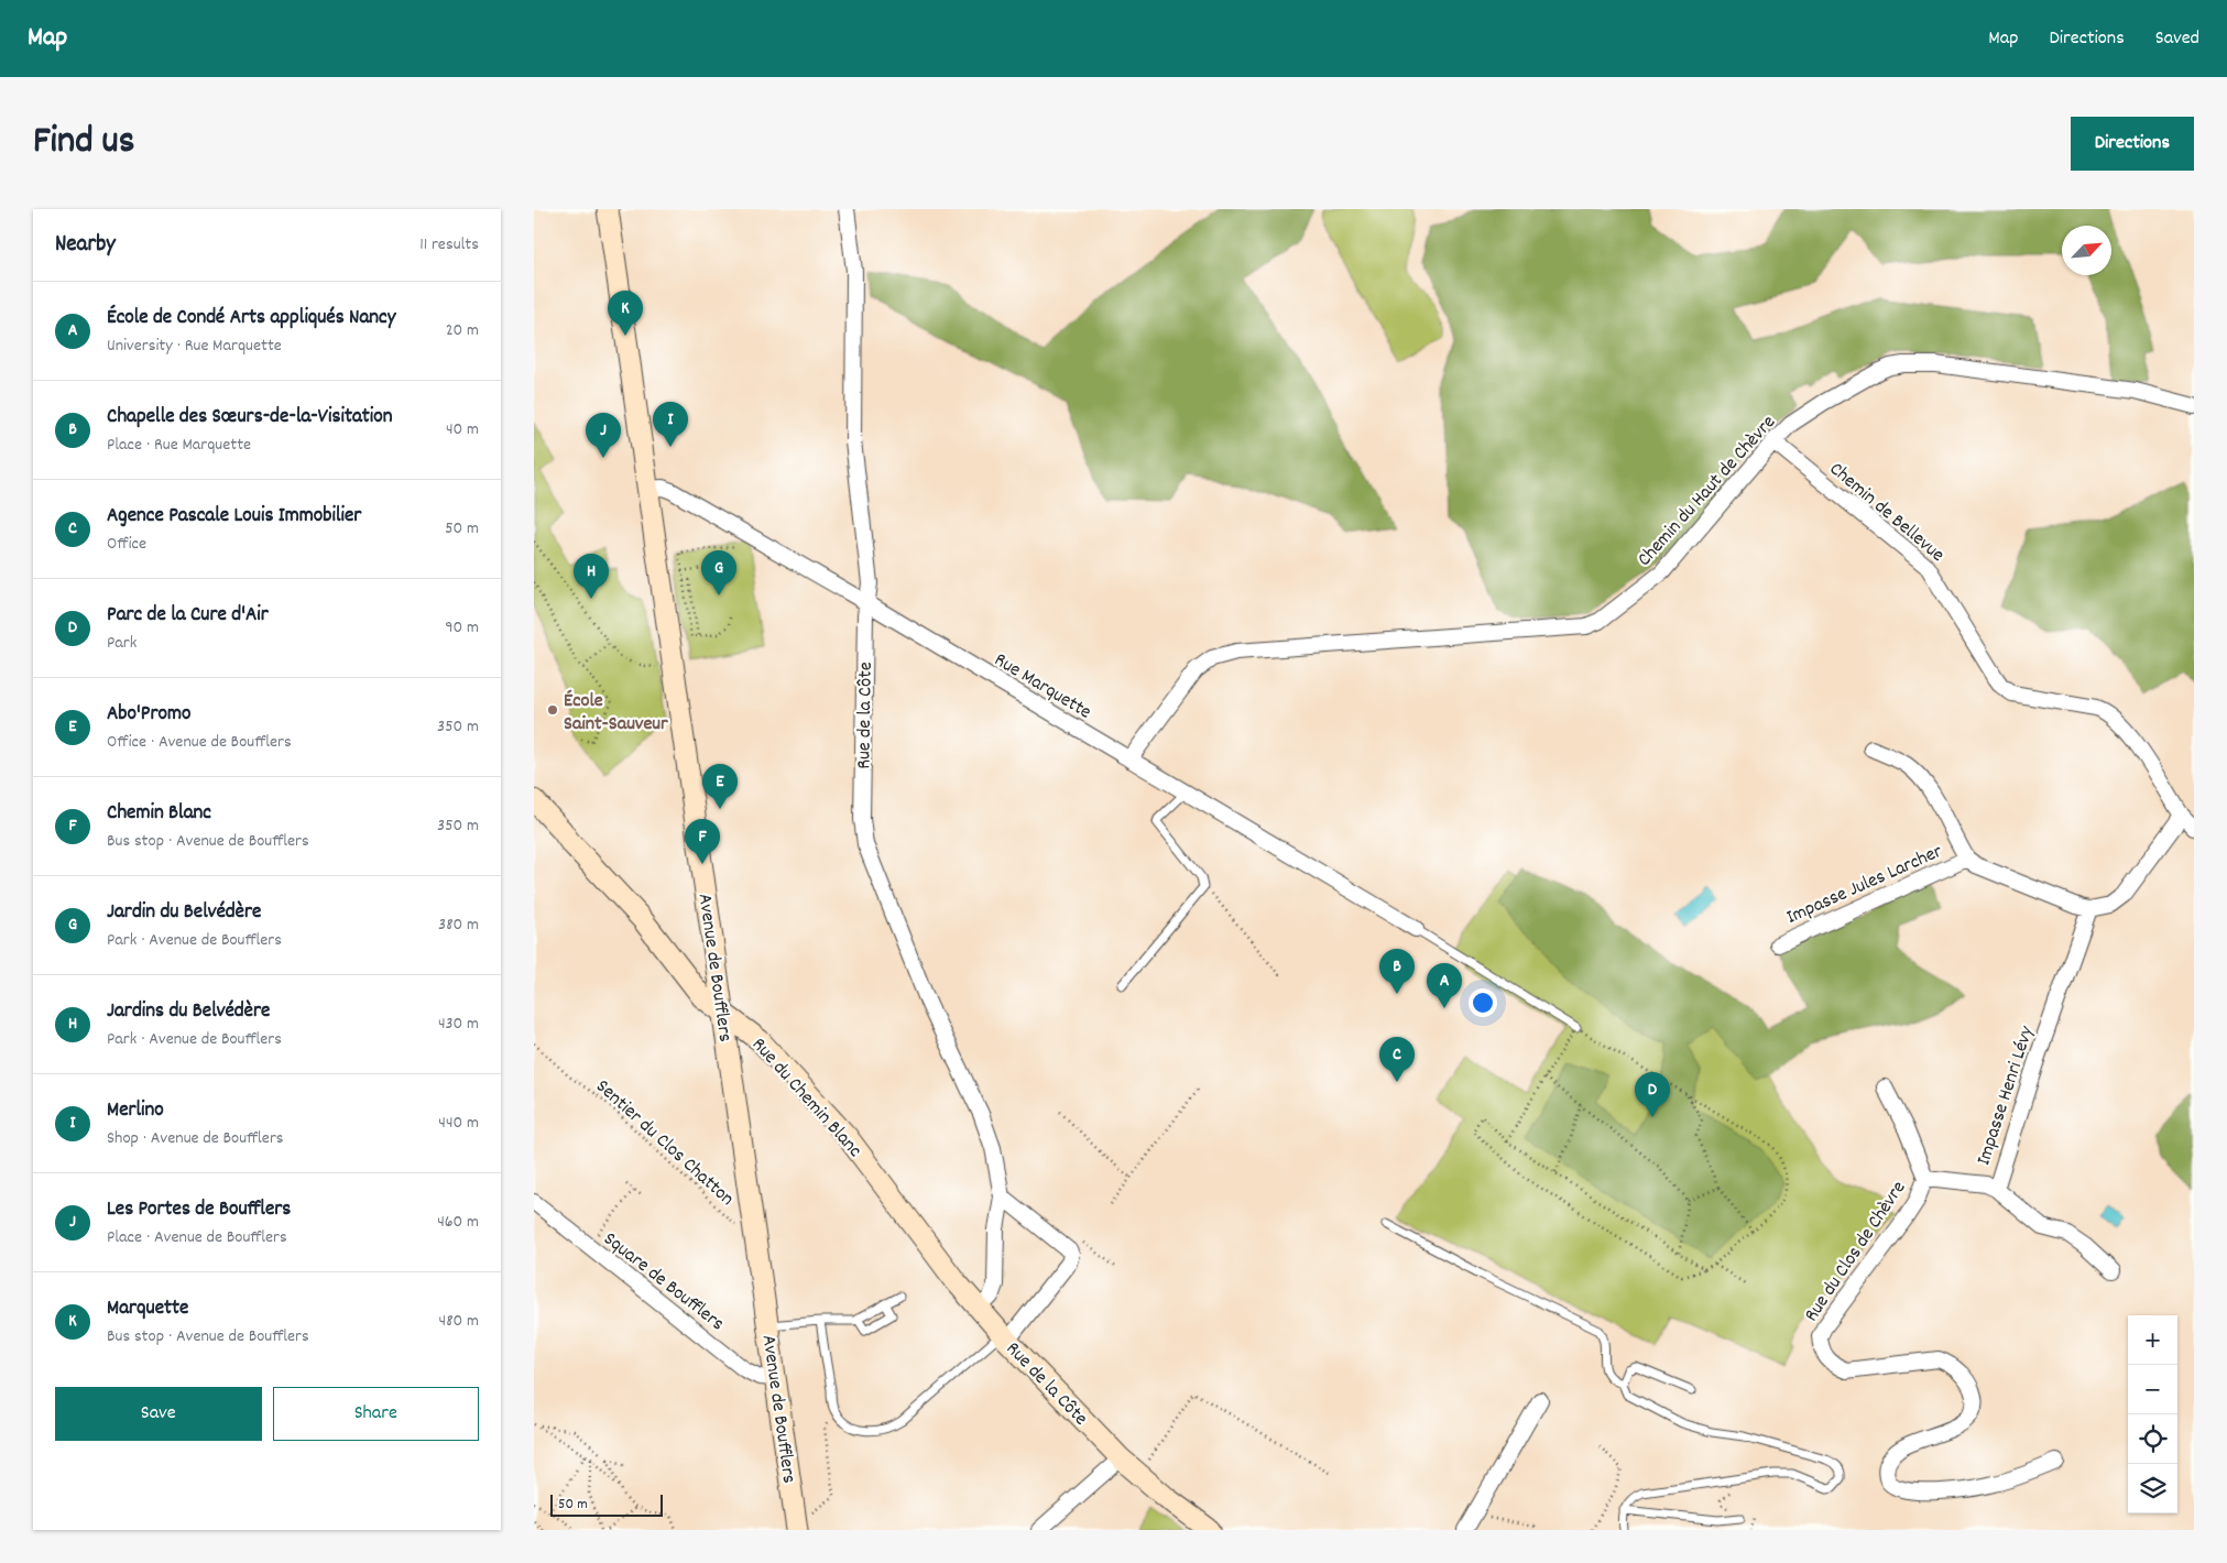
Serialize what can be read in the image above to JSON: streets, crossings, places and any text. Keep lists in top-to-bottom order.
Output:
{
  "streets": {
    "street": [
      "Chemin du Haut de Chèvre",
      "Chemin de Bellevue",
      "Rue Marquette",
      "Rue de la Côte",
      "Impasse Jules Larcher",
      "Avenue de Boufflers",
      "Impasse Henri Lévy",
      "Rue du Chemin Blanc",
      "Rue du Clos de Chèvre",
      "Square de Boufflers"
    ],
    "path": ["Sentier du Clos Chatton"]
  },
  "crossings": [
    ["Chemin du Haut de Chèvre", "Chemin de Bellevue"],
    ["Chemin du Haut de Chèvre", "Rue Marquette"],
    ["Rue Marquette", "Rue de la Côte"],
    ["Rue Marquette", "Avenue de Boufflers"],
    ["Rue de la Côte", "Rue du Chemin Blanc"],
    ["Avenue de Boufflers", "Rue du Chemin Blanc"],
    ["Avenue de Boufflers", "Square de Boufflers"],
    ["Impasse Henri Lévy", "Rue du Clos de Chèvre"]
  ],
  "places": ["École Saint-Sauveur"],
  "scale_bar": "50 m",
  "north": "top right",
  "page": {
    "header": "Map",
    "nav": ["Map", "Directions", "Saved"],
    "title": "Find us",
    "buttons": [
      "Directions",
      ["Save", "Share"]
    ],
    "heading": ["Nearby", "11 results"],
    "list": [
      {
        "mark": "A",
        "name": "École de Condé Arts appliqués Nancy",
        "note": "University · Rue Marquette",
        "value": "20 m"
      },
      {
        "mark": "B",
        "name": "Chapelle des Sœurs-de-la-Visitation",
        "note": "Place · Rue Marquette",
        "value": "40 m"
      },
      {
        "mark": "C",
        "name": "Agence Pascale Louis Immobilier",
        "note": "Office",
        "value": "50 m"
      },
      {
        "mark": "D",
        "name": "Parc de la Cure d'Air",
        "note": "Park",
        "value": "90 m"
      },
      {
        "mark": "E",
        "name": "Abo'Promo",
        "note": "Office · Avenue de Boufflers",
        "value": "350 m"
      },
      {
        "mark": "F",
        "name": "Chemin Blanc",
        "note": "Bus stop · Avenue de Boufflers",
        "value": "350 m"
      },
      {
        "mark": "G",
        "name": "Jardin du Belvédère",
        "note": "Park · Avenue de Boufflers",
        "value": "380 m"
      },
      {
        "mark": "H",
        "name": "Jardins du Belvédère",
        "note": "Park · Avenue de Boufflers",
        "value": "430 m"
      },
      {
        "mark": "I",
        "name": "Merlino",
        "note": "Shop · Avenue de Boufflers",
        "value": "440 m"
      },
      {
        "mark": "J",
        "name": "Les Portes de Boufflers",
        "note": "Place · Avenue de Boufflers",
        "value": "460 m"
      },
      {
        "mark": "K",
        "name": "Marquette",
        "note": "Bus stop · Avenue de Boufflers",
        "value": "480 m"
      }
    ],
    "pins": [
      "K",
      "I",
      "J",
      "G",
      "H",
      "E",
      "F",
      "B",
      "A",
      "C",
      "D"
    ],
    "map_buttons": ["+", "−"],
    "scale": "50 m"
  }
}
